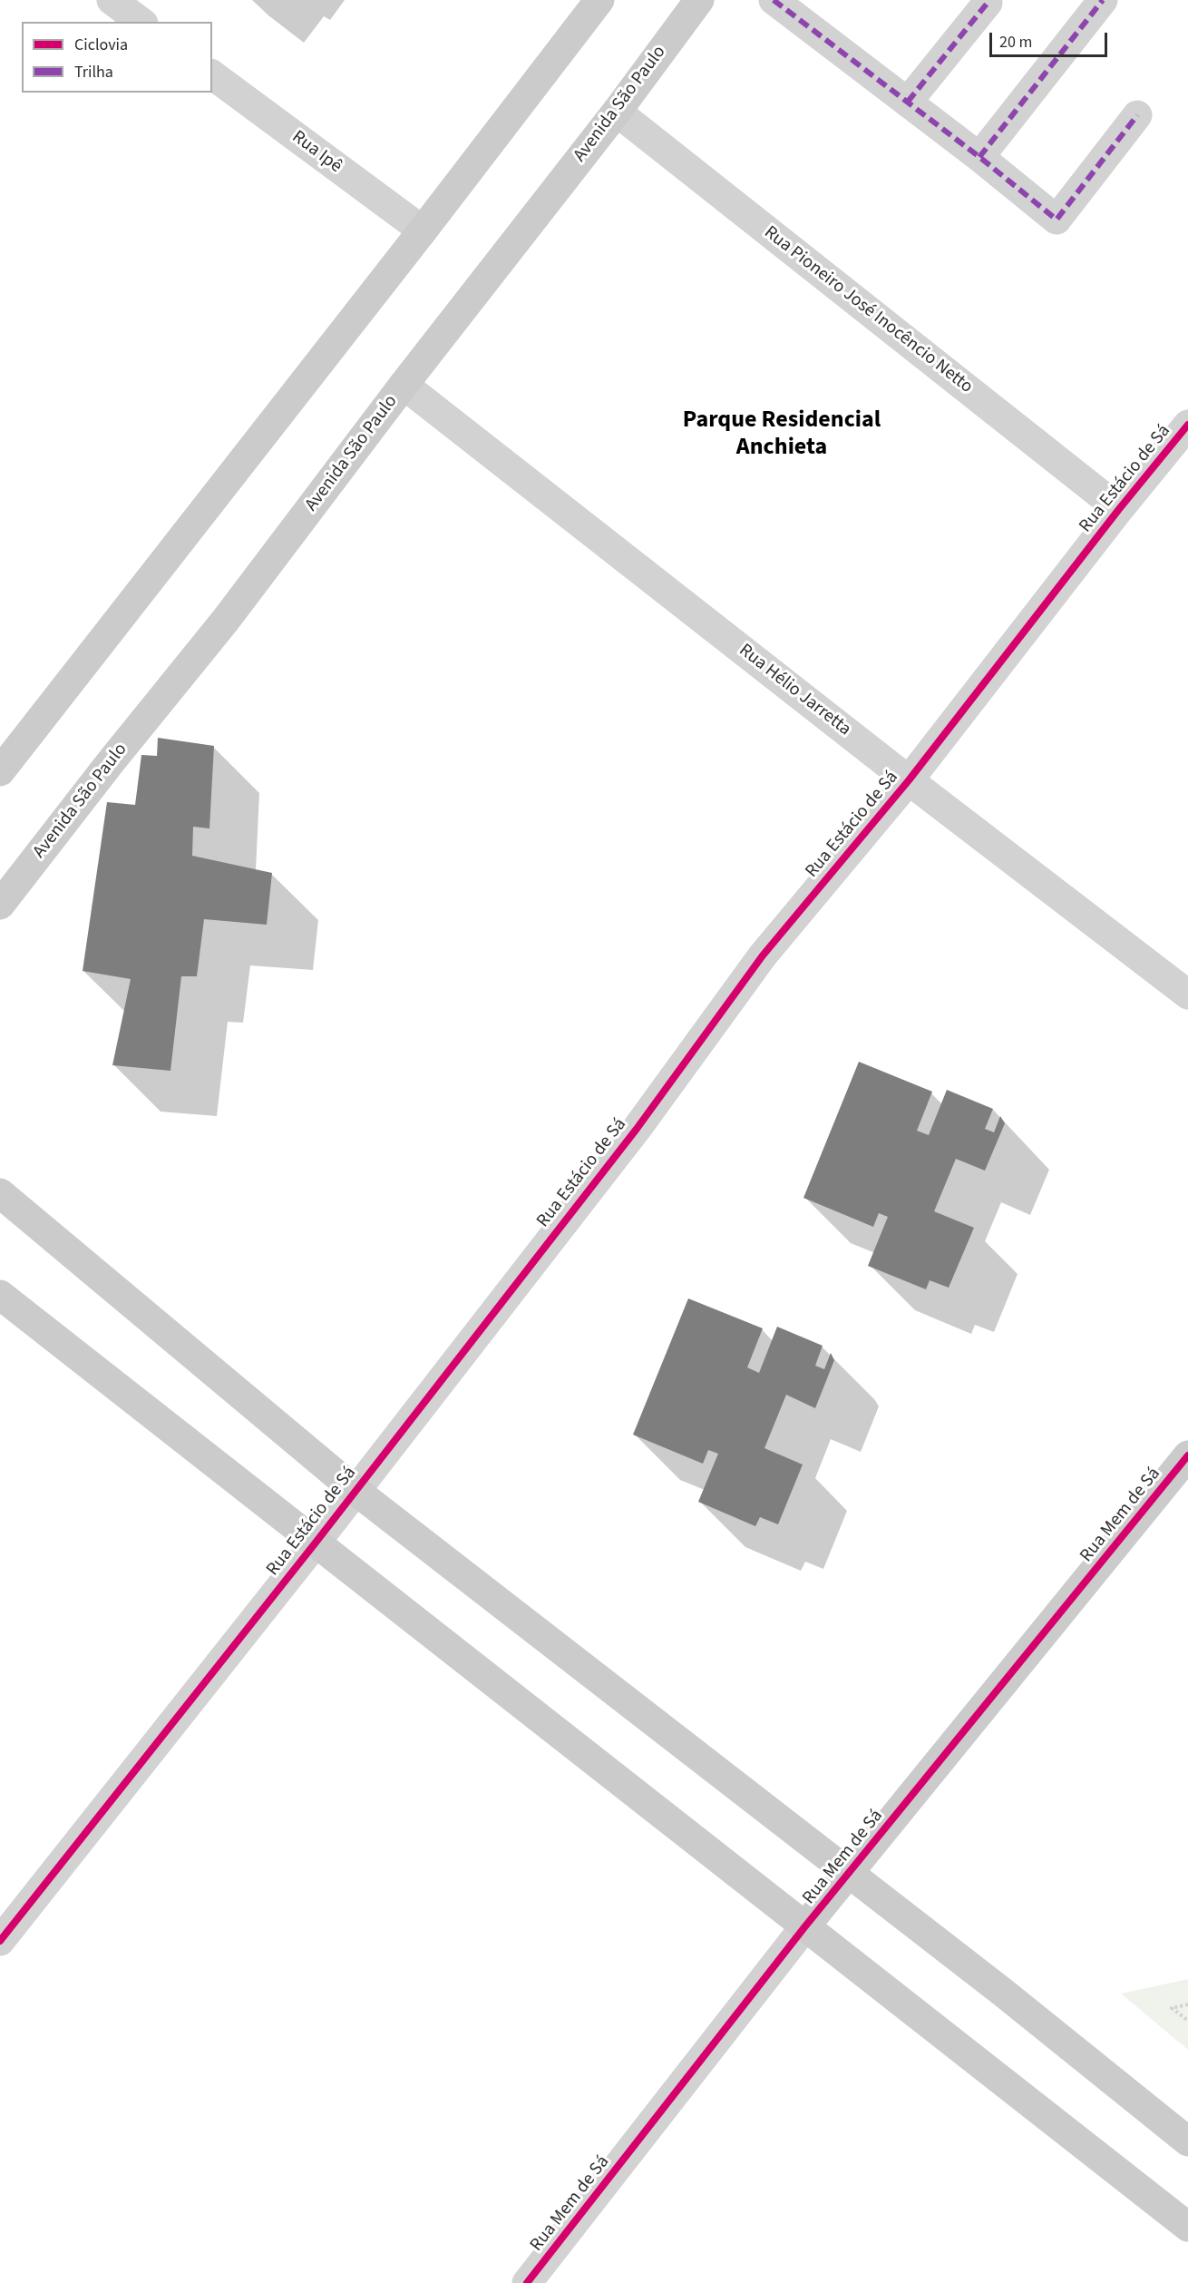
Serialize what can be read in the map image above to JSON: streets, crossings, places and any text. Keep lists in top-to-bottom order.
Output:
{
  "streets": {
    "main road": ["Avenida São Paulo", "Rua Mem de Sá"],
    "street": [
      "Rua Ipê",
      "Rua Pioneiro José Inocêncio Netto",
      "Rua Estácio de Sá",
      "Rua Hélio Jarretta"
    ]
  },
  "crossings": [
    ["Avenida São Paulo", "Rua Pioneiro José Inocêncio Netto"],
    ["Avenida São Paulo", "Rua Hélio Jarretta"],
    ["Rua Pioneiro José Inocêncio Netto", "Rua Estácio de Sá"],
    ["Rua Estácio de Sá", "Rua Hélio Jarretta"]
  ],
  "districts": ["Parque Residencial Anchieta"],
  "legend": ["Ciclovia", "Trilha"],
  "scale_bar": "20 m"
}
